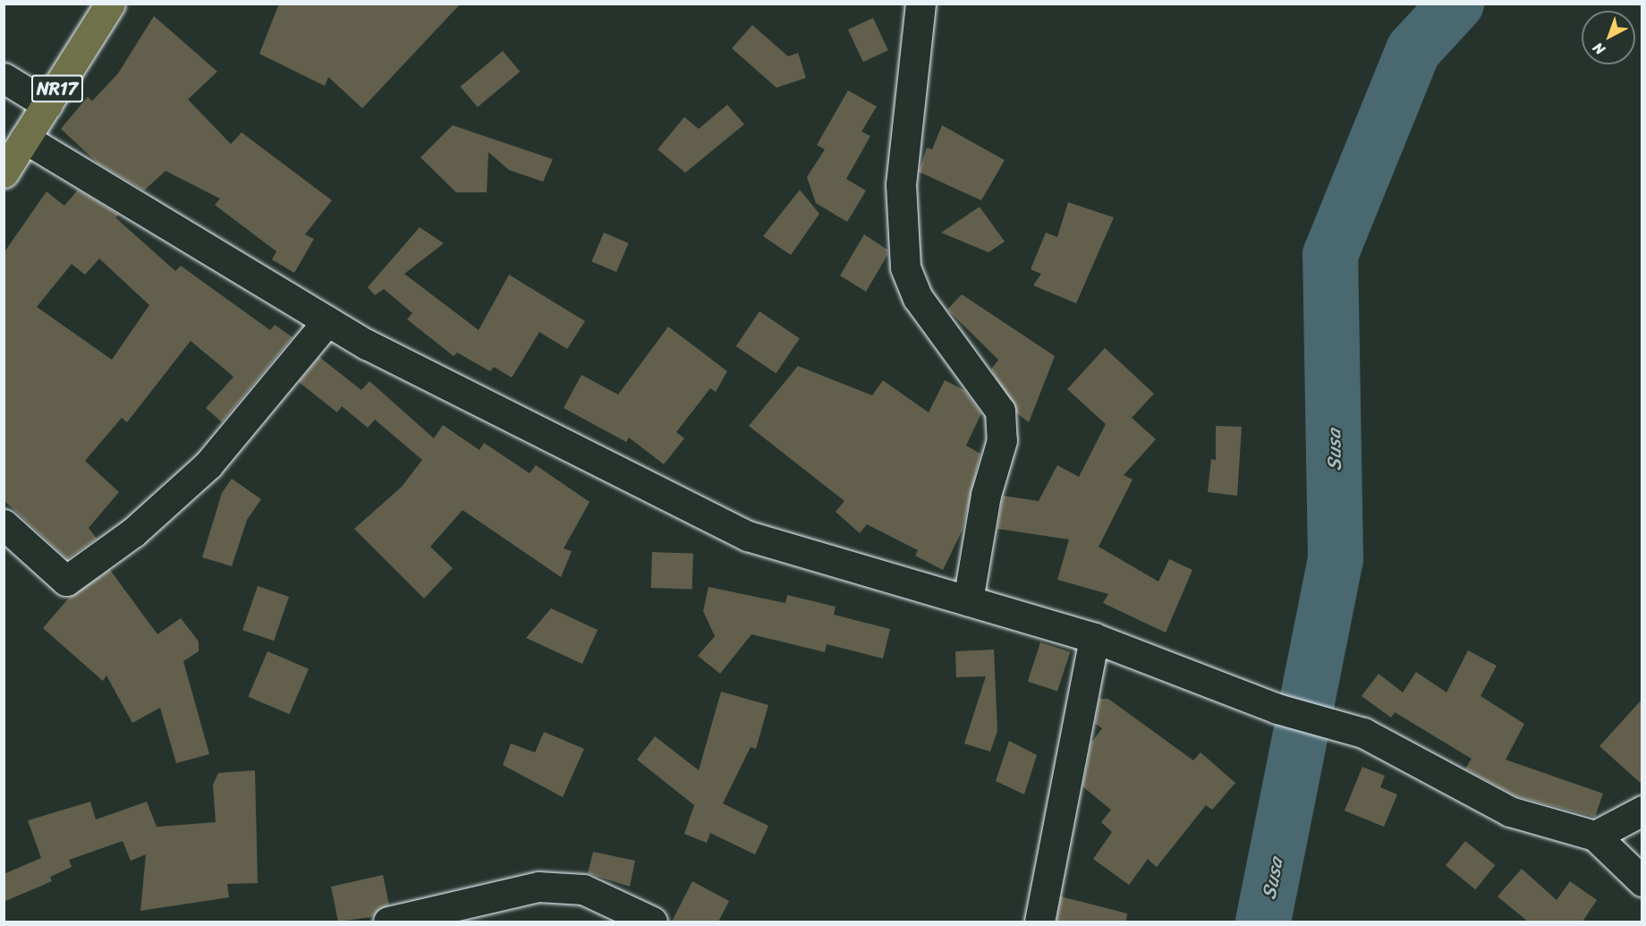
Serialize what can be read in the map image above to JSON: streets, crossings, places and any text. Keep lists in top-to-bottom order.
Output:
{
  "streets": {
    "main road": ["NR17"]
  },
  "water": ["Susa"],
  "north": "bottom left"
}
